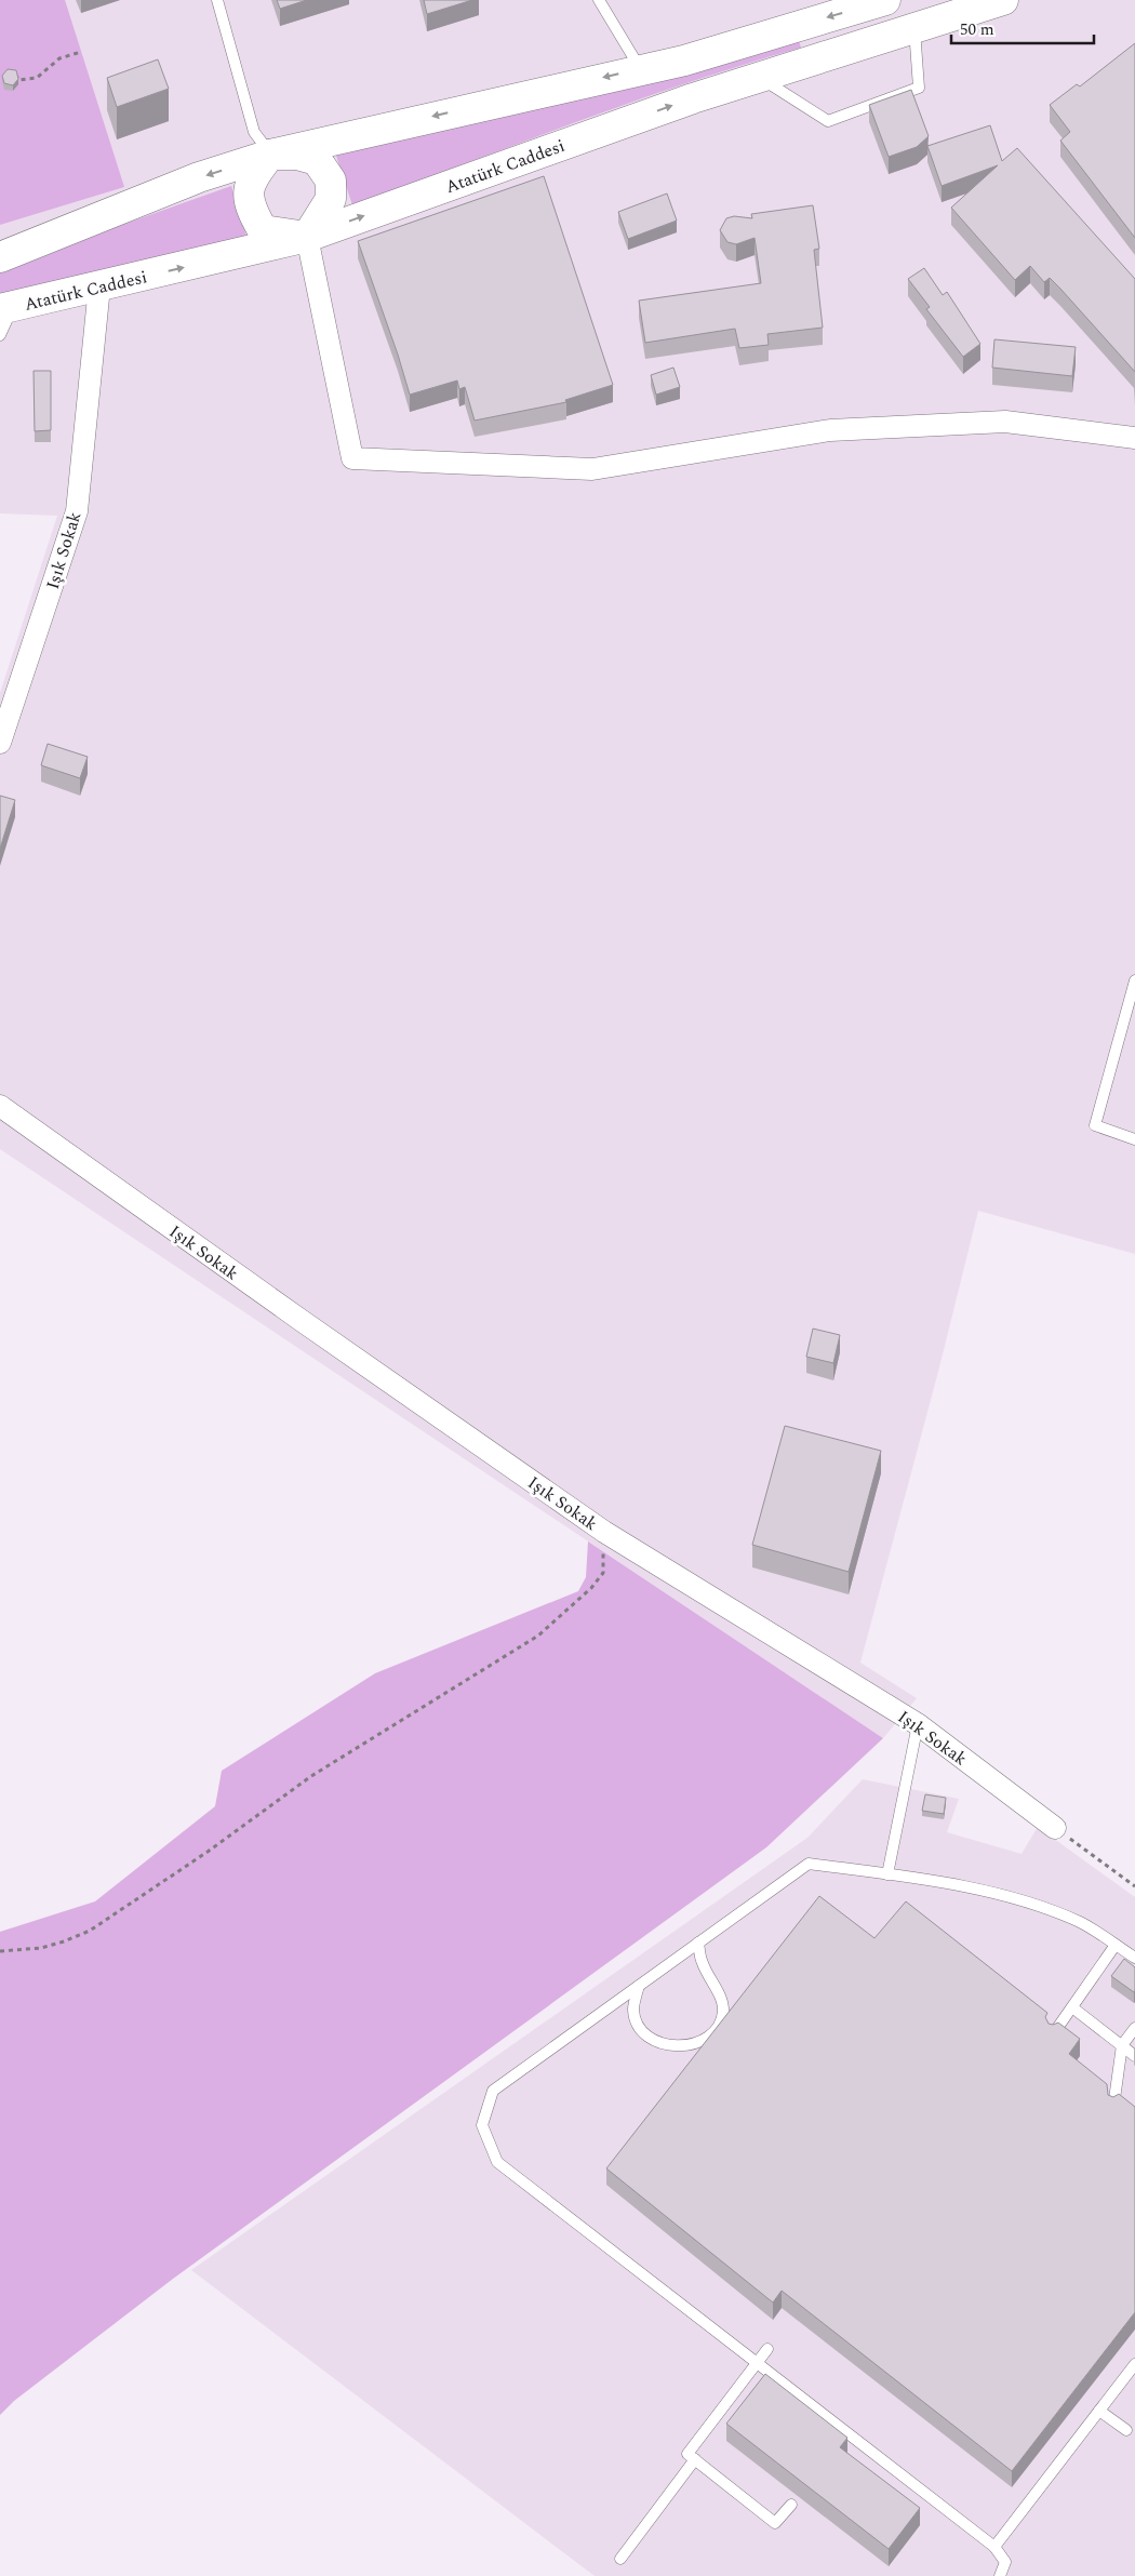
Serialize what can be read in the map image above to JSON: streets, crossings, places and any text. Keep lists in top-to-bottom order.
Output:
{
  "streets": {
    "main road": ["Atatürk Caddesi"],
    "street": ["Işık Sokak"]
  },
  "crossings": [
    ["Atatürk Caddesi", "Işık Sokak"]
  ],
  "scale_bar": "50 m"
}
